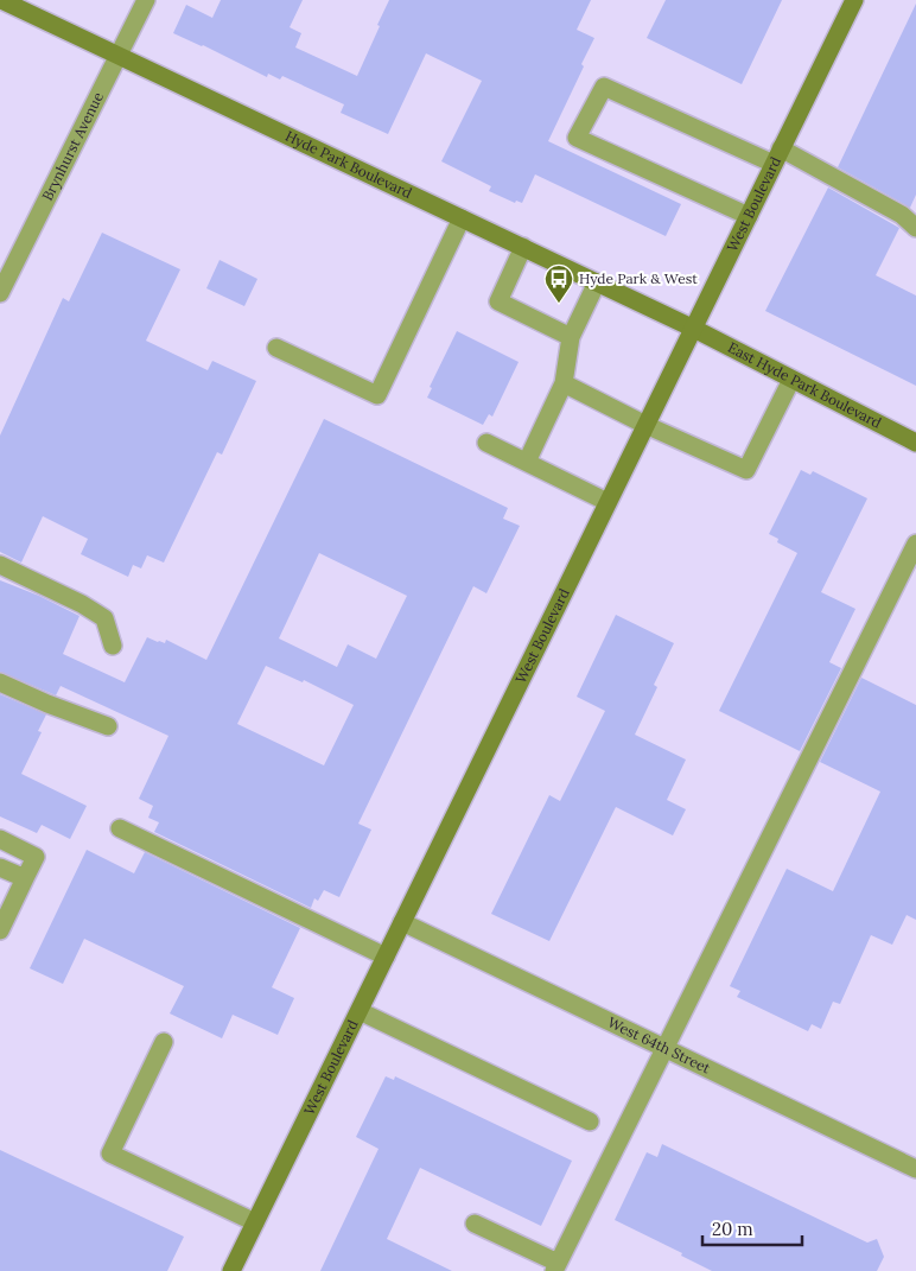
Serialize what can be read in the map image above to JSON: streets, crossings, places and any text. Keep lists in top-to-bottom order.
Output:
{
  "streets": {
    "main road": ["Hyde Park Boulevard", "West Boulevard", "East Hyde Park Boulevard"],
    "street": ["Brynhurst Avenue", "West 64th Street"]
  },
  "crossings": [
    ["Brynhurst Avenue", "Hyde Park Boulevard"],
    ["Hyde Park Boulevard", "West Boulevard"],
    ["Hyde Park Boulevard", "East Hyde Park Boulevard"],
    ["West Boulevard", "East Hyde Park Boulevard"],
    ["West Boulevard", "West 64th Street"]
  ],
  "places": {
    "bus stop": ["Hyde Park & West"]
  },
  "scale_bar": "20 m"
}
